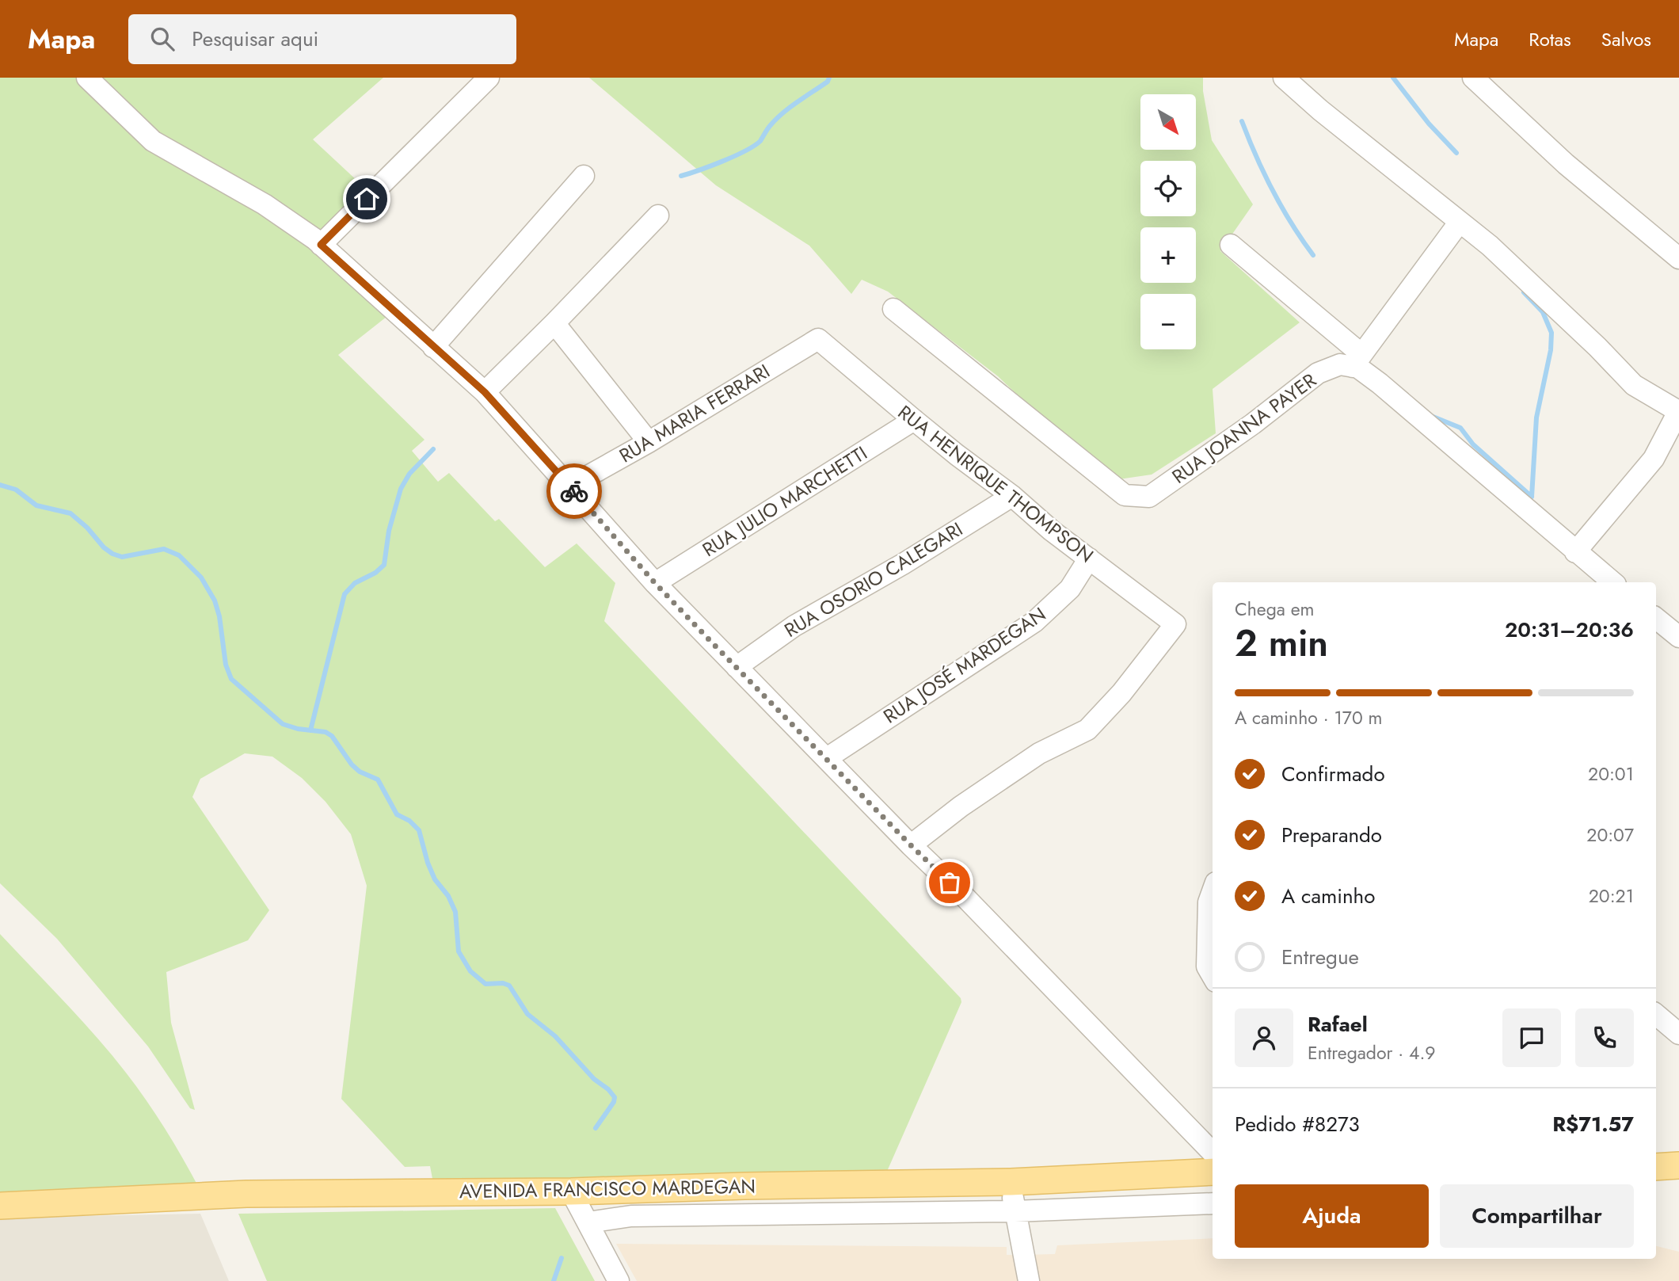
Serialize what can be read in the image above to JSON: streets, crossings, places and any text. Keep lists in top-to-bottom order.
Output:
{
  "streets": {
    "main road": ["AVENIDA FRANCISCO MARDEGAN"],
    "street": [
      "RUA MARIA FERRARI",
      "RUA JOANNA PAYER",
      "RUA HENRIQUE THOMPSON",
      "RUA JULIO MARCHETTI",
      "RUA OSORIO CALEGARI",
      "RUA JOSÉ MARDEGAN"
    ]
  },
  "crossings": [
    ["RUA MARIA FERRARI", "RUA HENRIQUE THOMPSON"],
    ["RUA HENRIQUE THOMPSON", "RUA JULIO MARCHETTI"],
    ["RUA HENRIQUE THOMPSON", "RUA OSORIO CALEGARI"],
    ["RUA HENRIQUE THOMPSON", "RUA JOSÉ MARDEGAN"]
  ],
  "north": "bottom right",
  "page": {
    "header": "Mapa",
    "search": "Pesquisar aqui",
    "nav": ["Mapa", "Rotas", "Salvos"],
    "map_buttons": ["+", "−"],
    "heading": ["2 min", "Chega em", "20:31–20:36"],
    "panel": [
      "Rafael",
      "Entregador · 4.9",
      "Pedido #8273",
      "R$71.57"
    ],
    "bar": "A caminho · 170 m",
    "list": [
      ["Confirmado", "20:01"],
      ["Preparando", "20:07"],
      ["A caminho", "20:21"],
      "Entregue"
    ],
    "buttons": ["Ajuda", "Compartilhar"]
  }
}
